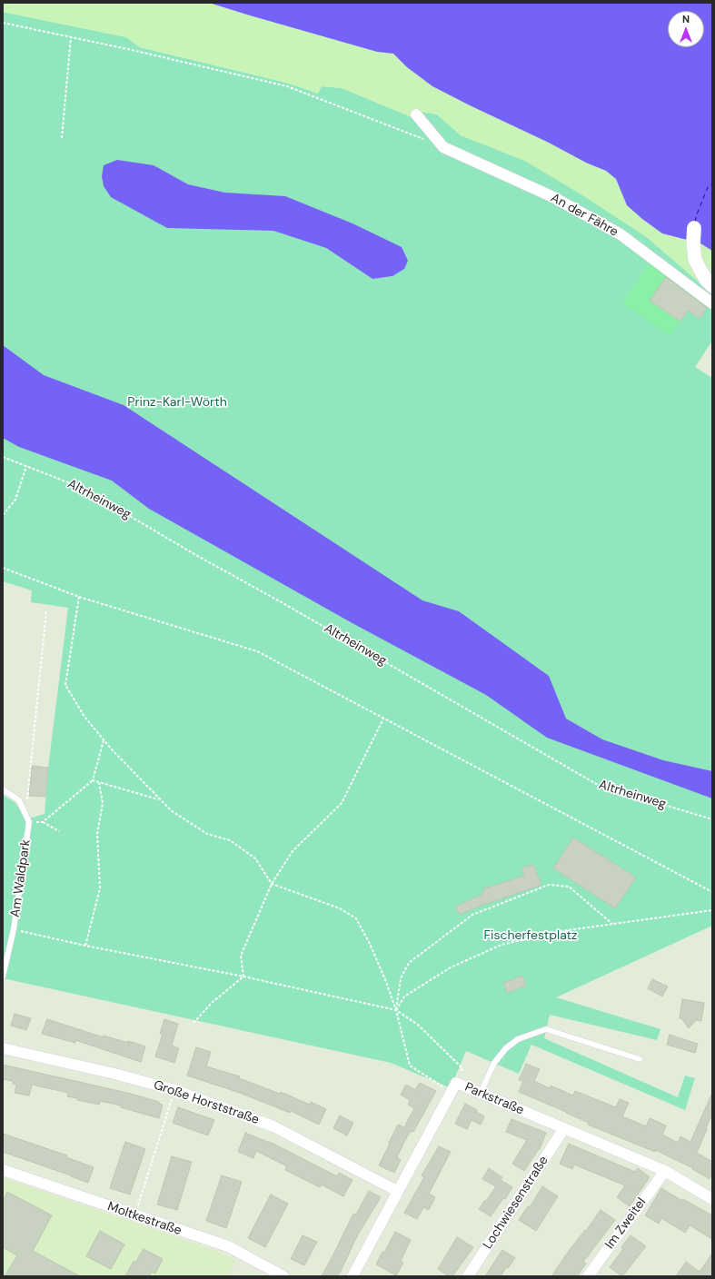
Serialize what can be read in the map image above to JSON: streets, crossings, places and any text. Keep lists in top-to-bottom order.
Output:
{
  "streets": {
    "street": [
      "An der Fähre",
      "Parkstraße",
      "Große Horststraße",
      "Lochwiesenstraße",
      "Moltkestraße",
      "Im Zweitel"
    ],
    "lane": ["Am Waldpark"],
    "path": ["Altrheinweg"]
  },
  "crossings": [
    ["Parkstraße", "Große Horststraße"],
    ["Parkstraße", "Lochwiesenstraße"],
    ["Parkstraße", "Im Zweitel"]
  ],
  "parks": ["Prinz-Karl-Wörth", "Fischerfestplatz"],
  "north": "top"
}
